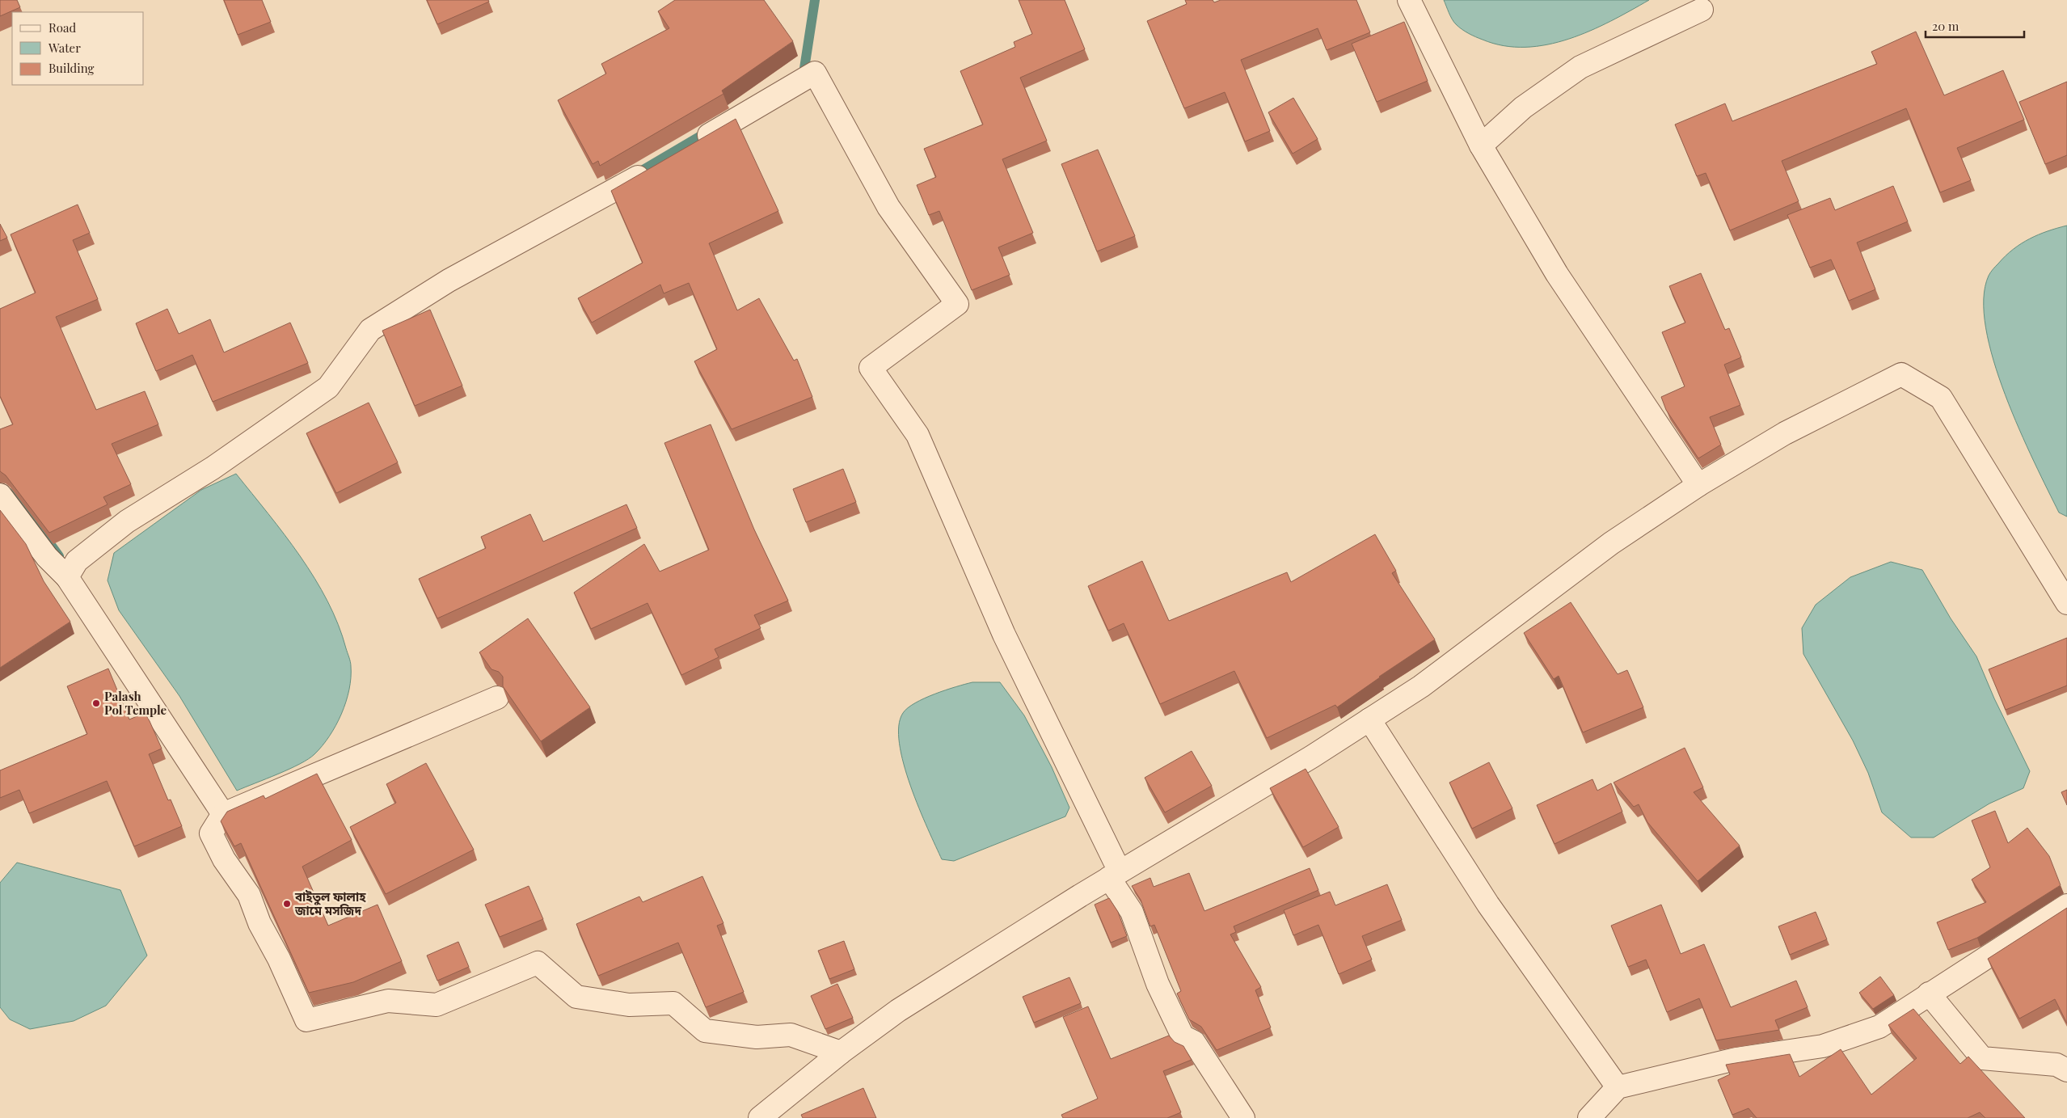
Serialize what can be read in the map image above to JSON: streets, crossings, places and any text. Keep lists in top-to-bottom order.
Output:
{
  "places": ["Palash Pol Temple", "বাইতুল ফালাহ জামে মসজিদ"],
  "legend": ["Road", "Water", "Building"],
  "scale_bar": "20 m"
}
